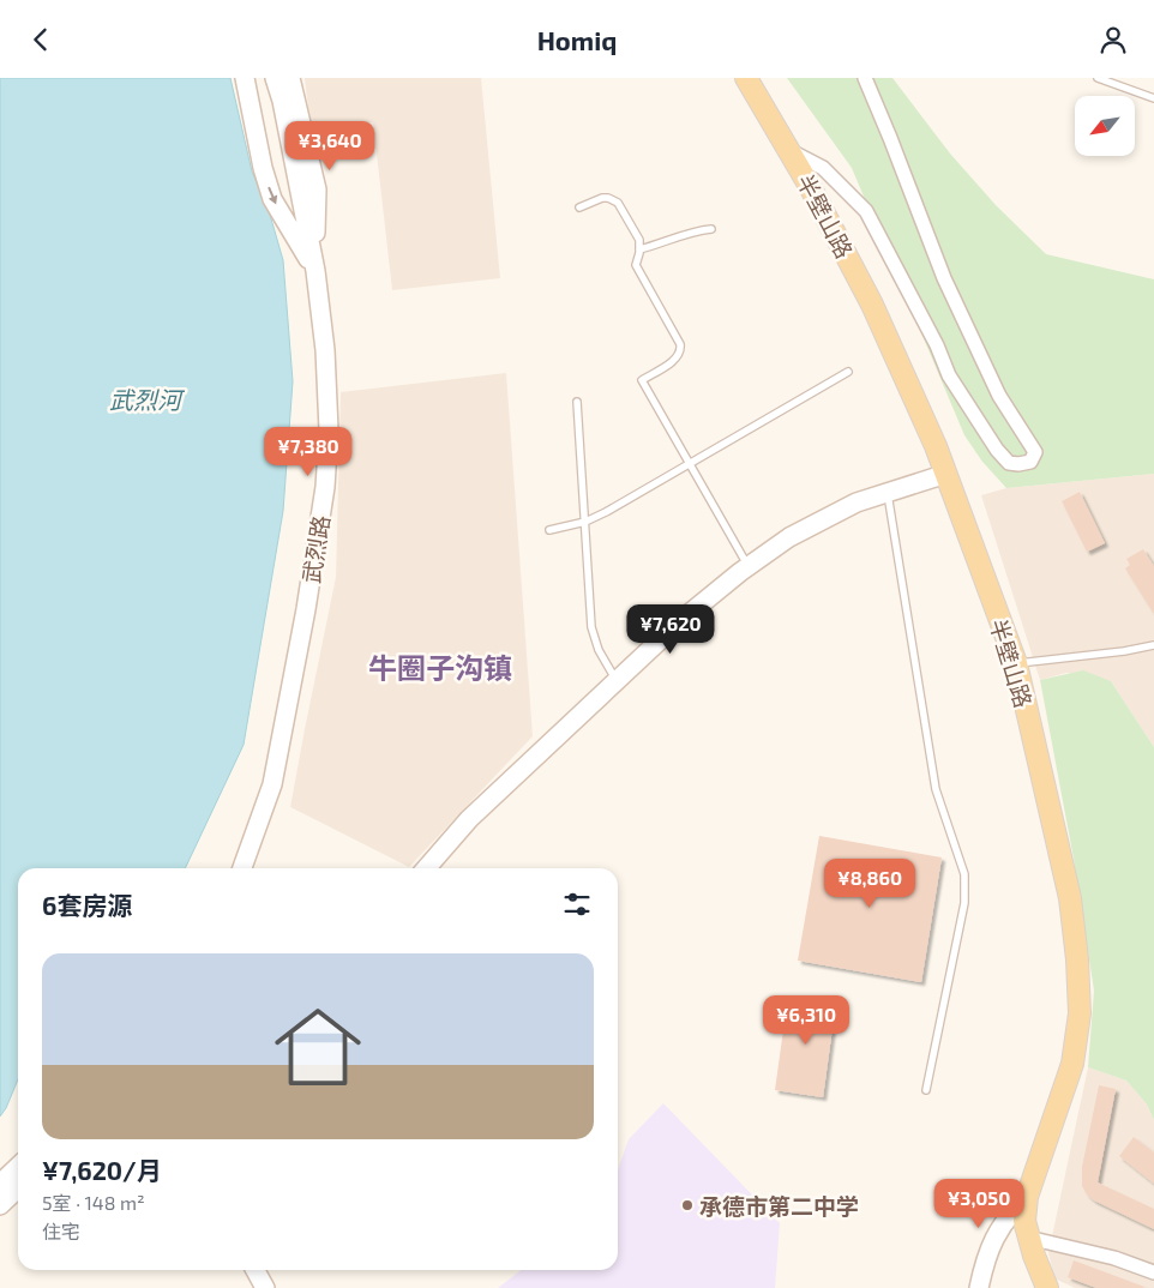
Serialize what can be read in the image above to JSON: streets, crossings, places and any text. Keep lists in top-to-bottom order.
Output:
{
  "streets": {
    "main road": ["半壁山路", "武烈路"]
  },
  "districts": ["牛圈子沟镇"],
  "water": ["武烈河"],
  "places": ["承德市第二中学"],
  "north": "bottom left",
  "page": {
    "header": "Homiq",
    "price": [
      "¥3,640",
      "¥7,380",
      "¥7,620",
      "¥8,860",
      "¥6,310",
      "¥3,050"
    ],
    "heading": "6套房源",
    "list": [
      {
        "name": "¥7,620/月",
        "note": "5室 · 148 m² · 住宅"
      }
    ]
  }
}
